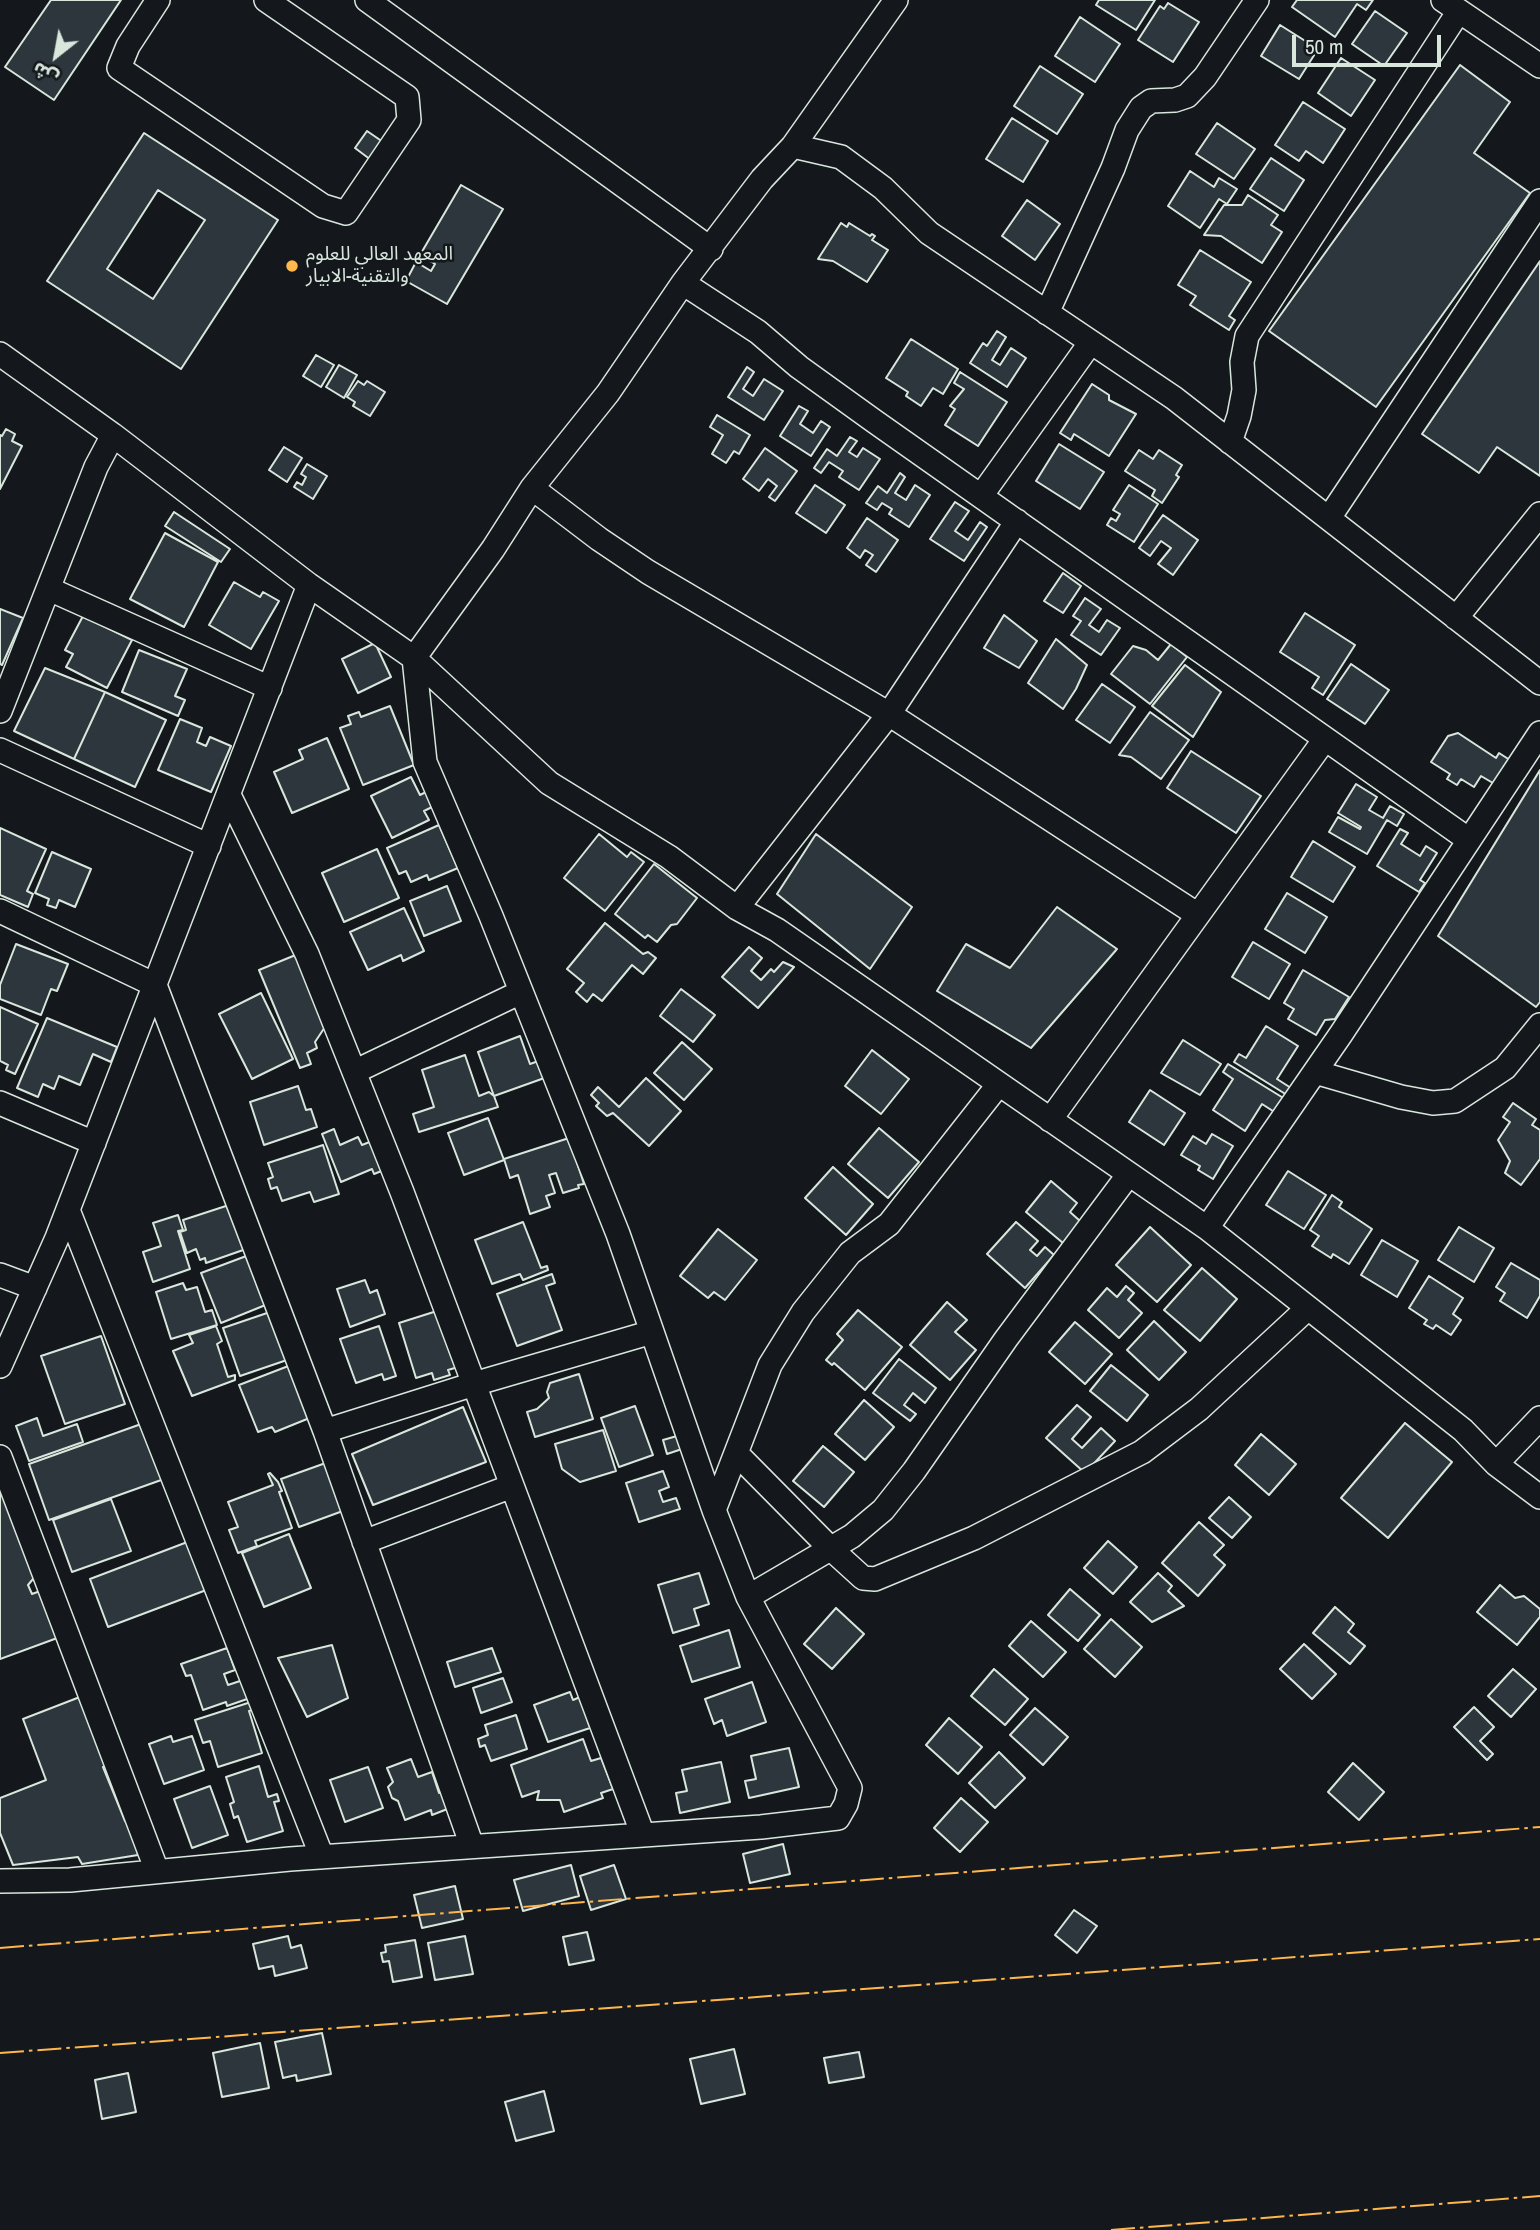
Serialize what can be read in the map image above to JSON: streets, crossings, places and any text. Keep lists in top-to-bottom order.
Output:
{
  "places": ["المعهد العالي للعلوم والتقنية-الابيار"],
  "scale_bar": "50 m",
  "north": "bottom left"
}
